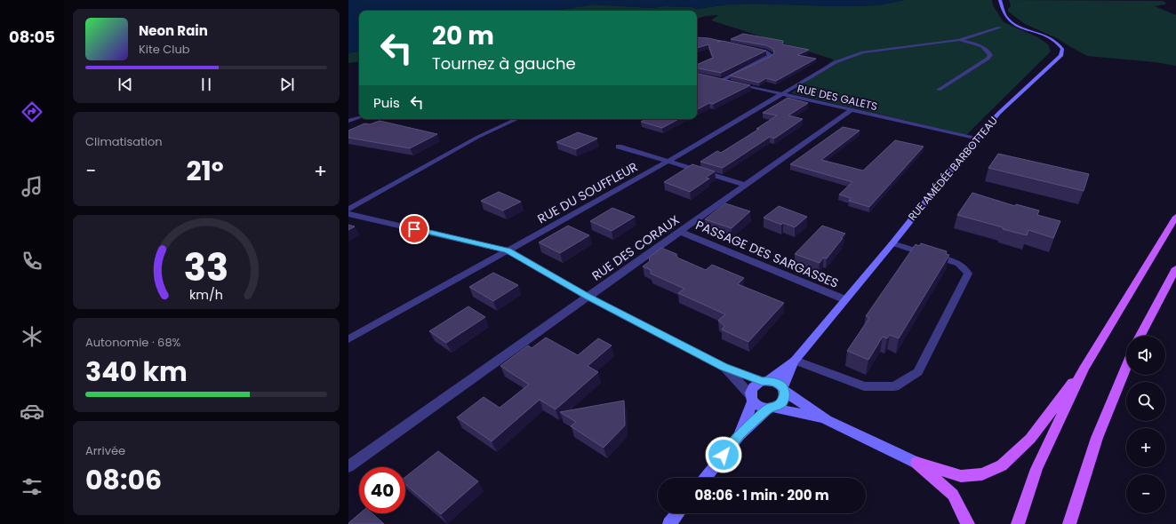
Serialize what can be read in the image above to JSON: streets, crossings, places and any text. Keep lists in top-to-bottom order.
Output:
{
  "streets": {
    "street": [
      "RUE DES GALETS",
      "RUE AMÉDÉE BARBOTTEAU",
      "RUE DU SOUFFLEUR",
      "RUE DES CORAUX",
      "PASSAGE DES SARGASSES"
    ]
  },
  "crossings": [
    ["RUE DES GALETS", "RUE AMÉDÉE BARBOTTEAU"],
    ["RUE DES GALETS", "RUE DU SOUFFLEUR"],
    ["RUE DES GALETS", "RUE DES CORAUX"],
    ["RUE AMÉDÉE BARBOTTEAU", "PASSAGE DES SARGASSES"],
    ["RUE DES CORAUX", "PASSAGE DES SARGASSES"]
  ],
  "page": {
    "tabs": "08:05",
    "turn": ["20 m", "Tournez à gauche"],
    "song": ["Neon Rain", "Kite Club"],
    "then": "Puis",
    "tile": [
      "Climatisation",
      ["Autonomie · 68%", "340 km"],
      ["Arrivée", "08:06"]
    ],
    "heat": ["−", "21°", "+"],
    "map_buttons": ["+", "−"],
    "limit": "40",
    "trip": "08:06 · 1 min · 200 m",
    "gauge": ["33", "km/h"]
  }
}
